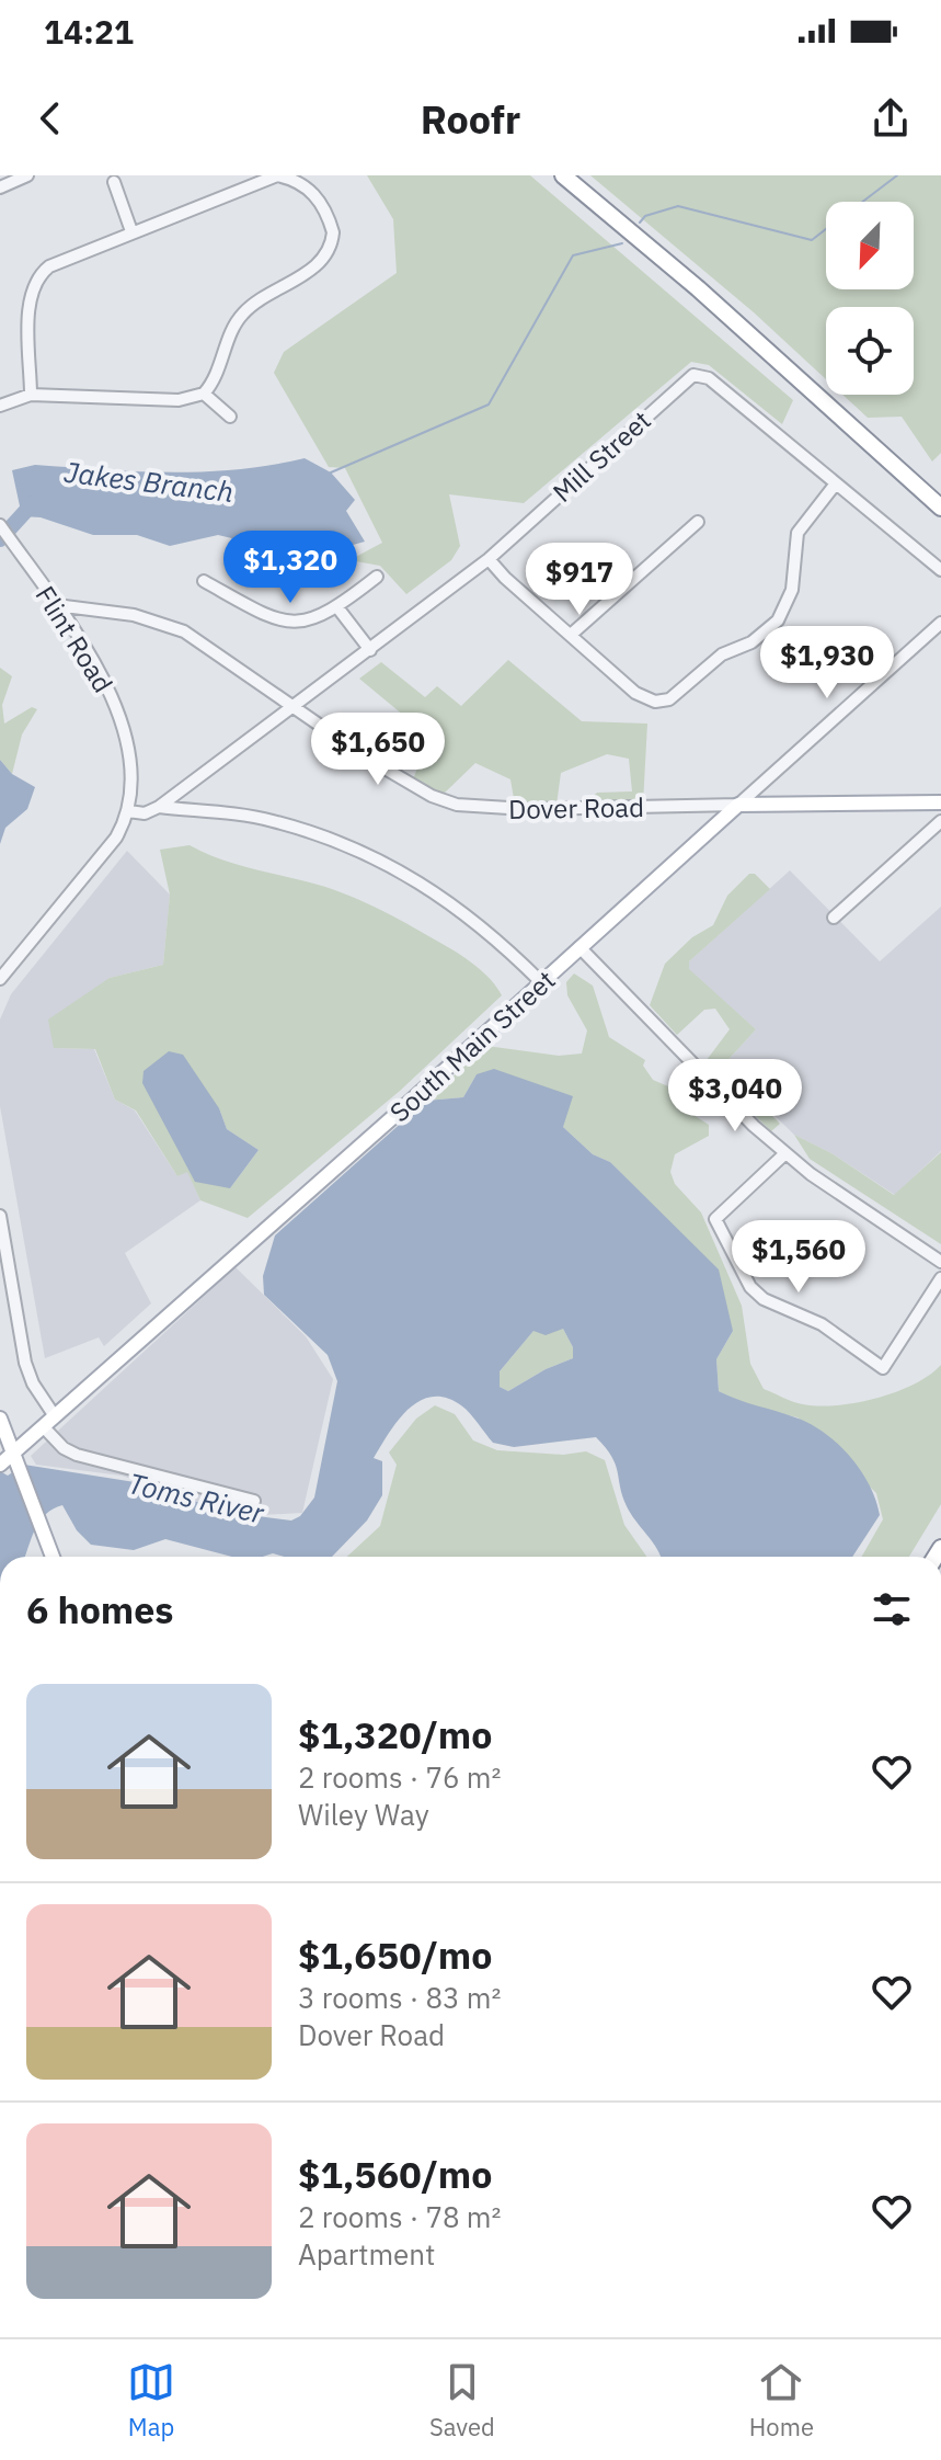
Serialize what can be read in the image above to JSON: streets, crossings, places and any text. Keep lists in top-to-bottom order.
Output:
{
  "streets": {
    "main road": ["Dover Road", "South Main Street"],
    "street": ["Mill Street", "Flint Road"]
  },
  "crossings": [
    ["Mill Street", "Flint Road"],
    ["Mill Street", "Dover Road"],
    ["Flint Road", "Dover Road"],
    ["Dover Road", "South Main Street"]
  ],
  "water": ["Jakes Branch", "Toms River"],
  "north": "bottom left",
  "page": {
    "status": "14:21",
    "header": "Roofr",
    "price": [
      "$1,320",
      "$917",
      "$1,930",
      "$1,650",
      "$3,040",
      "$1,560"
    ],
    "heading": "6 homes",
    "list": [
      {
        "name": "$1,320/mo",
        "note": "2 rooms · 76 m² · Wiley Way"
      },
      {
        "name": "$1,650/mo",
        "note": "3 rooms · 83 m² · Dover Road"
      },
      {
        "name": "$1,560/mo",
        "note": "2 rooms · 78 m² · Apartment"
      }
    ],
    "tabs": ["Map", "Saved", "Home"]
  }
}
